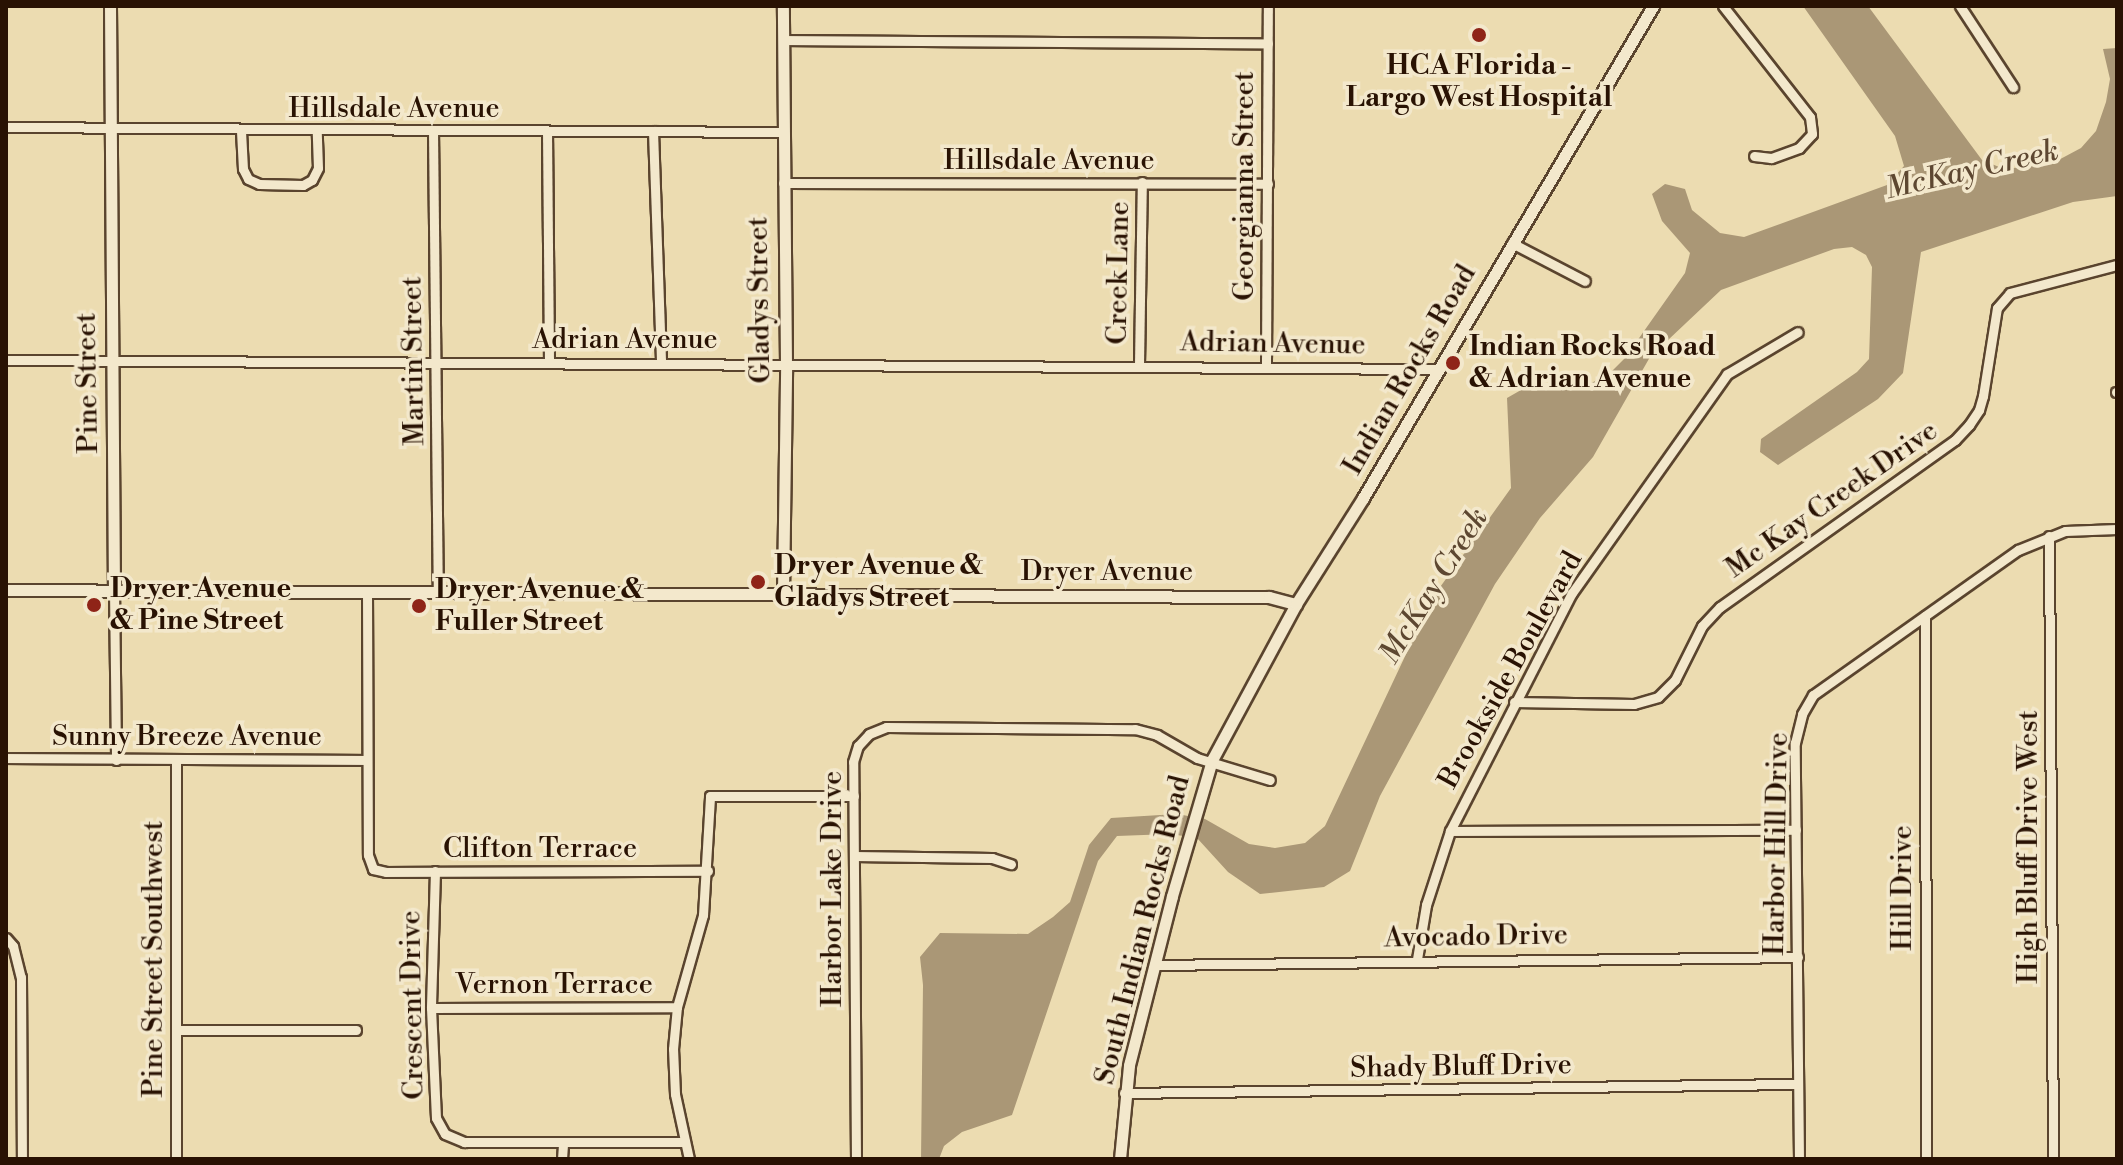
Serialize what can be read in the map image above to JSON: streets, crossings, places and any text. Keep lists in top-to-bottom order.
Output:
{
  "streets": {
    "street": [
      "Hillsdale Avenue",
      "Georgianna Street",
      "Creek Lane",
      "Gladys Street",
      "Adrian Avenue",
      "Martin Street",
      "Indian Rocks Road",
      "Pine Street",
      "Mc Kay Creek Drive",
      "Dryer Avenue",
      "Brookside Boulevard",
      "Sunny Breeze Avenue",
      "Harbor Hill Drive",
      "High Bluff Drive West",
      "Clifton Terrace",
      "Hill Drive",
      "Harbor Lake Drive",
      "South Indian Rocks Road",
      "Avocado Drive",
      "Pine Street Southwest",
      "Vernon Terrace",
      "Crescent Drive",
      "Shady Bluff Drive"
    ]
  },
  "crossings": [
    ["Hillsdale Avenue", "Georgianna Street"],
    ["Hillsdale Avenue", "Creek Lane"],
    ["Hillsdale Avenue", "Gladys Street"],
    ["Hillsdale Avenue", "Martin Street"],
    ["Hillsdale Avenue", "Pine Street"],
    ["Georgianna Street", "Adrian Avenue"],
    ["Creek Lane", "Adrian Avenue"],
    ["Gladys Street", "Adrian Avenue"],
    ["Gladys Street", "Dryer Avenue"],
    ["Adrian Avenue", "Martin Street"],
    ["Adrian Avenue", "Indian Rocks Road"],
    ["Adrian Avenue", "Pine Street"],
    ["Martin Street", "Dryer Avenue"],
    ["Indian Rocks Road", "Dryer Avenue"],
    ["Indian Rocks Road", "Harbor Lake Drive"],
    ["Indian Rocks Road", "South Indian Rocks Road"],
    ["Pine Street", "Dryer Avenue"],
    ["Pine Street", "Sunny Breeze Avenue"],
    ["Mc Kay Creek Drive", "Brookside Boulevard"],
    ["Brookside Boulevard", "Avocado Drive"],
    ["Sunny Breeze Avenue", "Clifton Terrace"],
    ["Sunny Breeze Avenue", "Pine Street Southwest"],
    ["Harbor Hill Drive", "High Bluff Drive West"],
    ["Harbor Hill Drive", "Hill Drive"],
    ["Harbor Hill Drive", "Avocado Drive"],
    ["Harbor Hill Drive", "Shady Bluff Drive"],
    ["Clifton Terrace", "Crescent Drive"],
    ["Harbor Lake Drive", "South Indian Rocks Road"],
    ["South Indian Rocks Road", "Avocado Drive"],
    ["South Indian Rocks Road", "Shady Bluff Drive"],
    ["Vernon Terrace", "Crescent Drive"]
  ],
  "water": ["McKay Creek"],
  "places": [
    "HCA Florida - Largo West Hospital",
    "Indian Rocks Road & Adrian Avenue",
    "Dryer Avenue & Gladys Street",
    "Dryer Avenue & Pine Street",
    "Dryer Avenue & Fuller Street"
  ]
}
